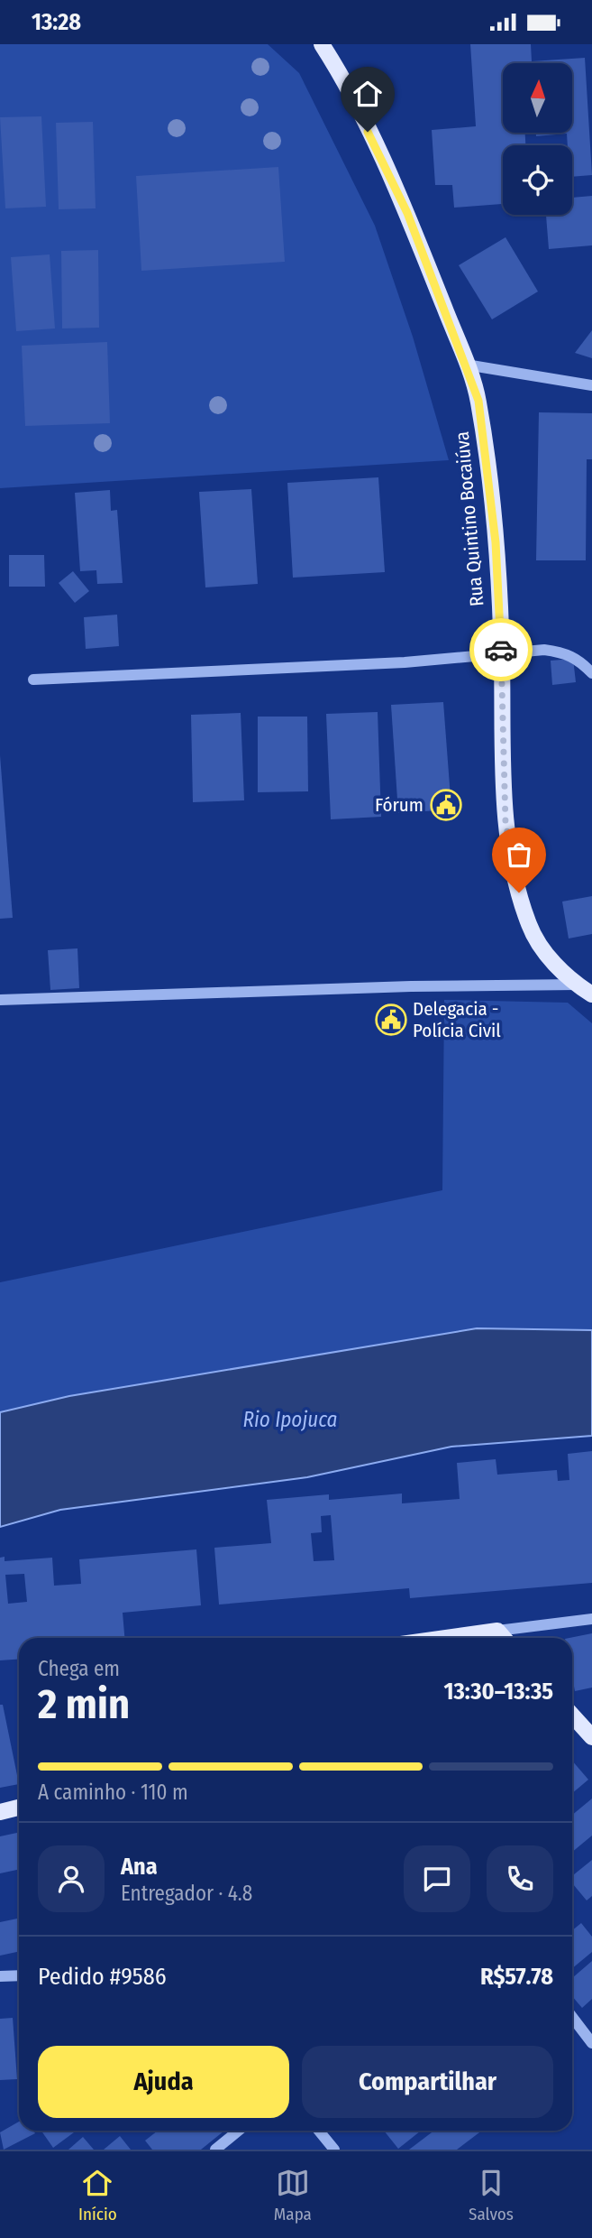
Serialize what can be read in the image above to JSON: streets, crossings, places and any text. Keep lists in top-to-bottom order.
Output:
{
  "streets": {
    "main road": ["Rua Quintino Bocaiúva"]
  },
  "water": ["Rio Ipojuca"],
  "places": {
    "public building": ["Fórum", "Delegacia - Polícia Civil"]
  },
  "north": "top",
  "page": {
    "status": "13:28",
    "heading": ["2 min", "Chega em", "13:30–13:35"],
    "panel": [
      "Ana",
      "Entregador · 4.8",
      "Pedido #9586",
      "R$57.78"
    ],
    "bar": "A caminho · 110 m",
    "buttons": ["Ajuda", "Compartilhar"],
    "tabs": ["Início", "Mapa", "Salvos"]
  }
}
